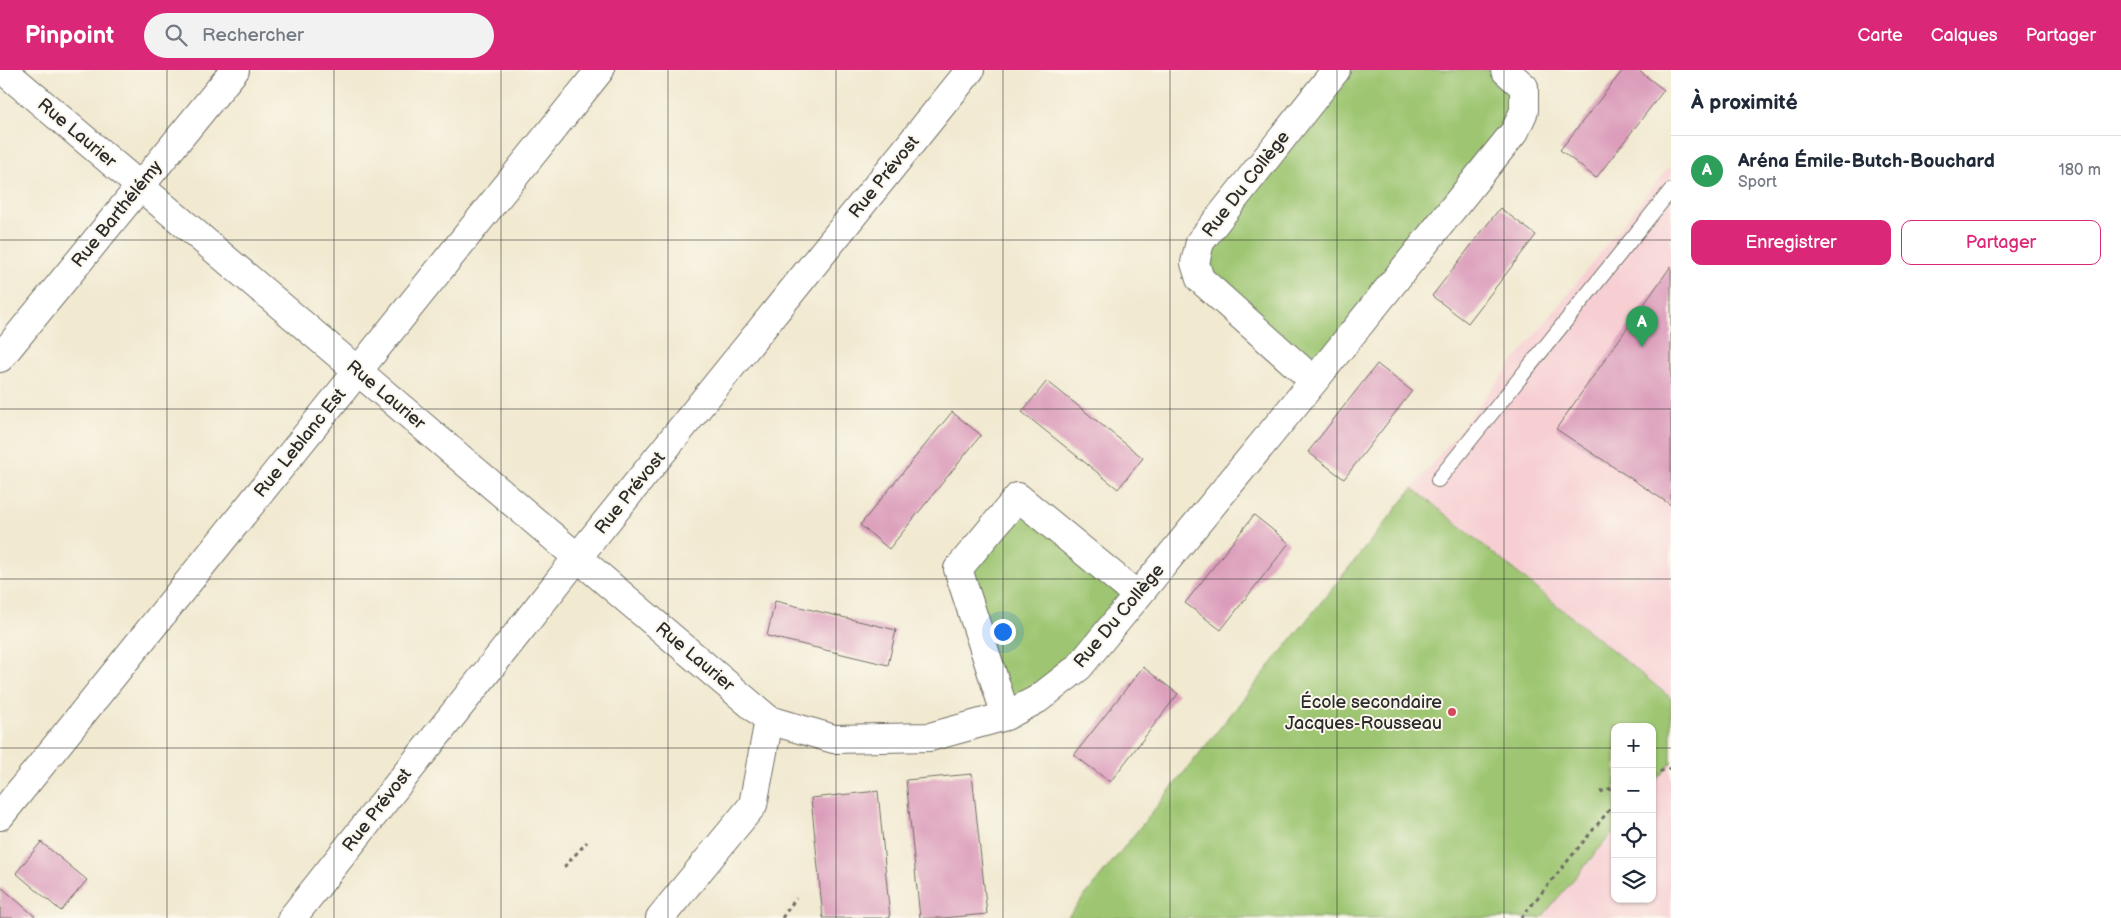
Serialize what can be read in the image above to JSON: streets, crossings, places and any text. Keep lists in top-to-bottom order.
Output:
{
  "streets": {
    "street": [
      "Rue Laurier",
      "Rue Prévost",
      "Rue Du Collège",
      "Rue Barthélémy",
      "Rue Leblanc Est"
    ]
  },
  "crossings": [
    ["Rue Laurier", "Rue Prévost"],
    ["Rue Laurier", "Rue Du Collège"],
    ["Rue Laurier", "Rue Barthélémy"],
    ["Rue Laurier", "Rue Leblanc Est"]
  ],
  "places": ["École secondaire Jacques-Rousseau"],
  "page": {
    "header": "Pinpoint",
    "search": "Rechercher",
    "nav": ["Carte", "Calques", "Partager"],
    "heading": "À proximité",
    "list": [
      {
        "mark": "A",
        "name": "Aréna Émile-Butch-Bouchard",
        "note": "Sport",
        "value": "180 m"
      }
    ],
    "buttons": ["Enregistrer", "Partager"],
    "pins": "A",
    "map_buttons": ["+", "−"]
  }
}
